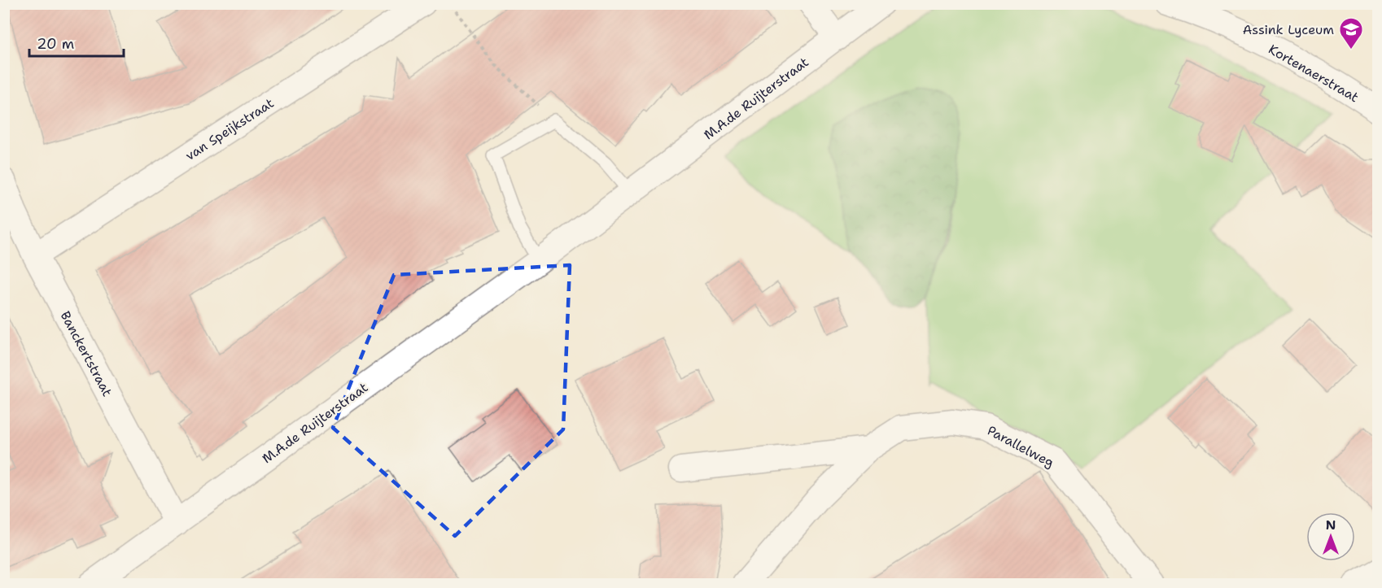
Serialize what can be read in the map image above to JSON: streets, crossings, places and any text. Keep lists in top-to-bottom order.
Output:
{
  "streets": {
    "street": [
      "Kortenaerstraat",
      "M.A.de Ruijterstraat",
      "van Speijkstraat",
      "Banckertstraat",
      "Parallelweg"
    ]
  },
  "crossings": [
    ["M.A.de Ruijterstraat", "Banckertstraat"],
    ["van Speijkstraat", "Banckertstraat"]
  ],
  "places": {
    "school or university": ["Assink Lyceum"]
  },
  "scale_bar": "20 m",
  "north": "top"
}
